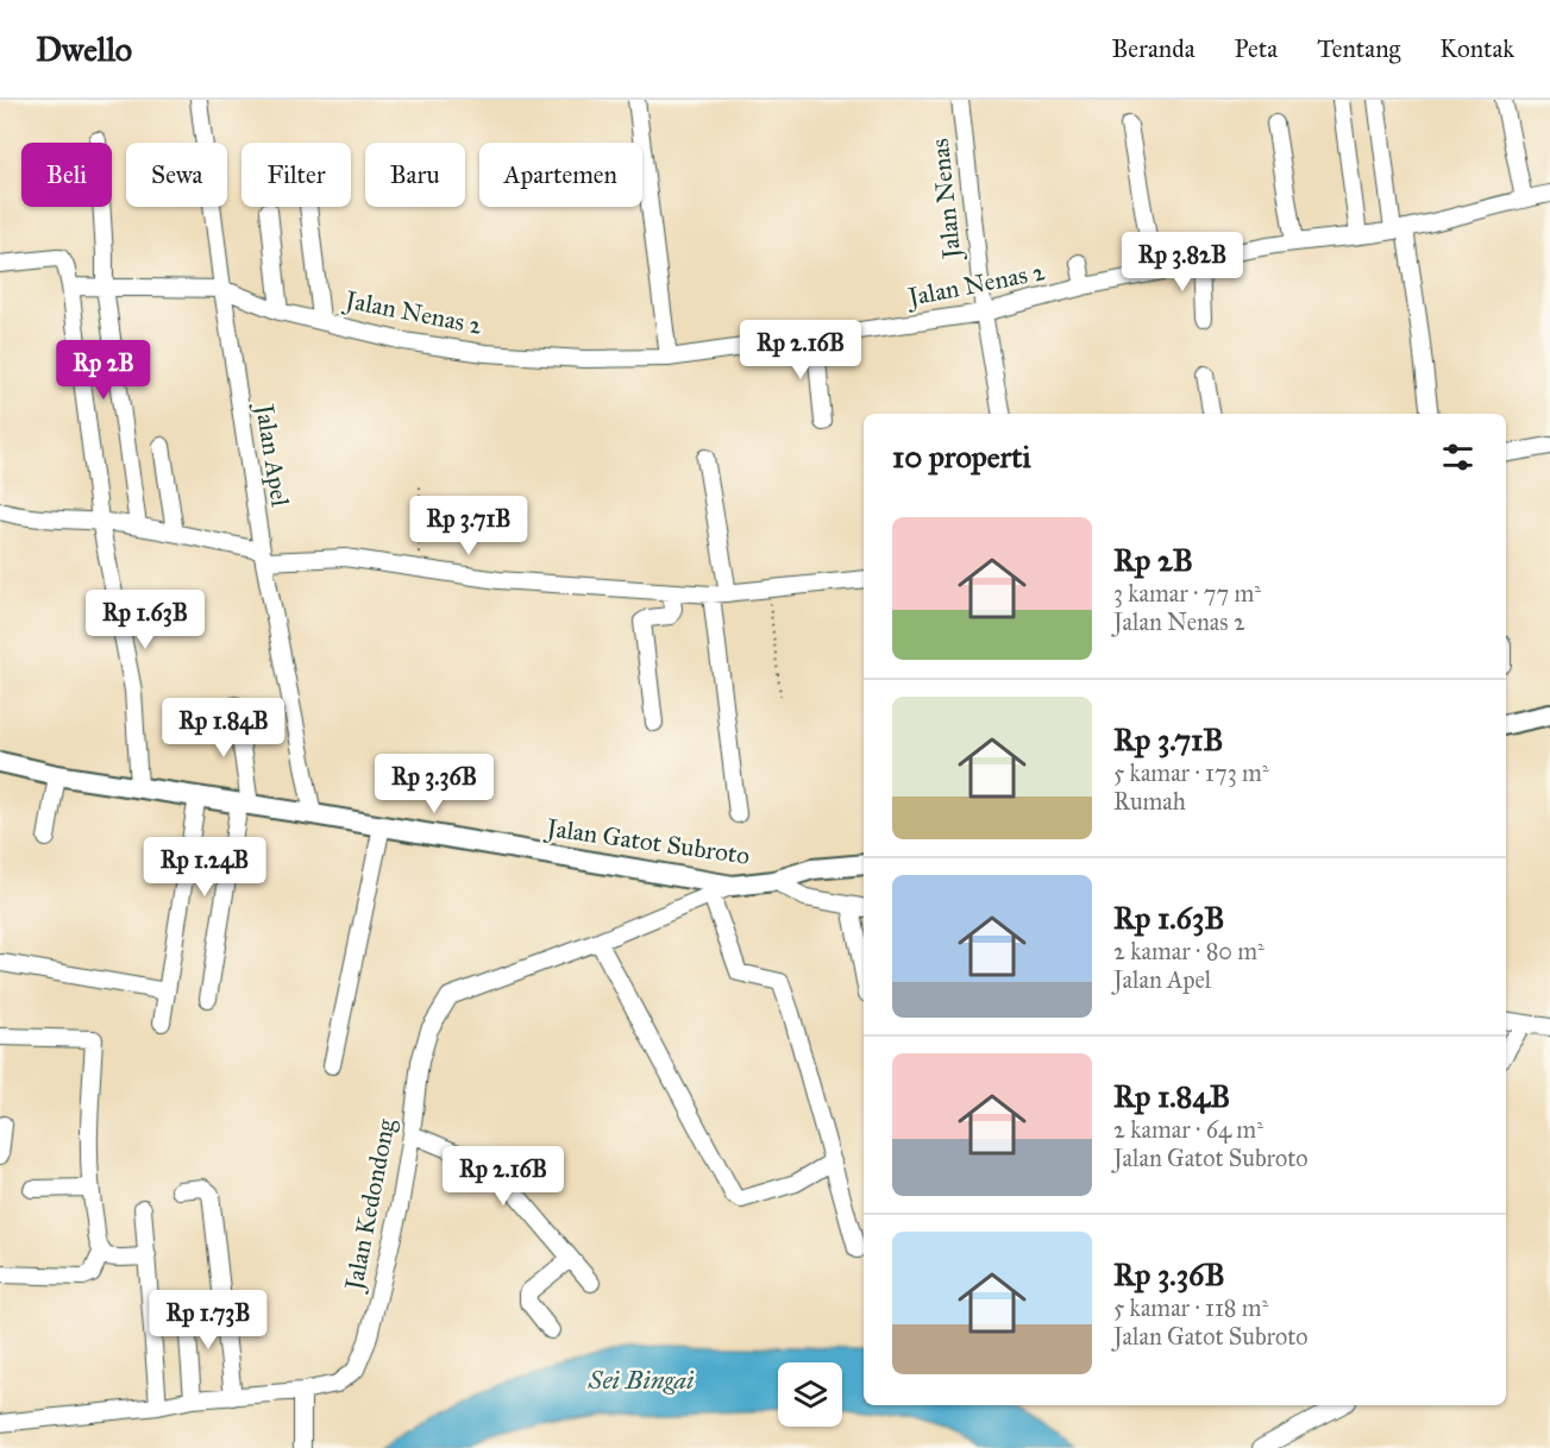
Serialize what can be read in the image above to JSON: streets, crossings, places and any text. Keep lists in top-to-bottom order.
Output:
{
  "streets": {
    "main road": ["Jalan Gatot Subroto"],
    "street": [
      "Jalan Nenas",
      "Jalan Nenas 2",
      "Jalan Apel",
      "Jalan Kedondong"
    ]
  },
  "crossings": [
    ["Jalan Nenas", "Jalan Nenas 2"],
    ["Jalan Nenas 2", "Jalan Apel"],
    ["Jalan Apel", "Jalan Gatot Subroto"],
    ["Jalan Gatot Subroto", "Jalan Kedondong"]
  ],
  "water": ["Sei Bingai"],
  "page": {
    "header": "Dwello",
    "nav": [
      "Beranda",
      "Peta",
      "Tentang",
      "Kontak"
    ],
    "chip": [
      "Beli",
      "Sewa",
      "Filter",
      "Baru",
      "Apartemen"
    ],
    "price": [
      "Rp 3.82B",
      "Rp 2.16B",
      "Rp 2B",
      "Rp 3.71B",
      "Rp 1.63B",
      "Rp 1.84B",
      "Rp 3.36B",
      "Rp 1.24B",
      "Rp 2.16B",
      "Rp 1.73B"
    ],
    "heading": "10 properti",
    "list": [
      {
        "name": "Rp 2B",
        "note": "3 kamar · 77 m² · Jalan Nenas 2"
      },
      {
        "name": "Rp 3.71B",
        "note": "5 kamar · 173 m² · Rumah"
      },
      {
        "name": "Rp 1.63B",
        "note": "2 kamar · 80 m² · Jalan Apel"
      },
      {
        "name": "Rp 1.84B",
        "note": "2 kamar · 64 m² · Jalan Gatot Subroto"
      },
      {
        "name": "Rp 3.36B",
        "note": "5 kamar · 118 m² · Jalan Gatot Subroto"
      }
    ]
  }
}
